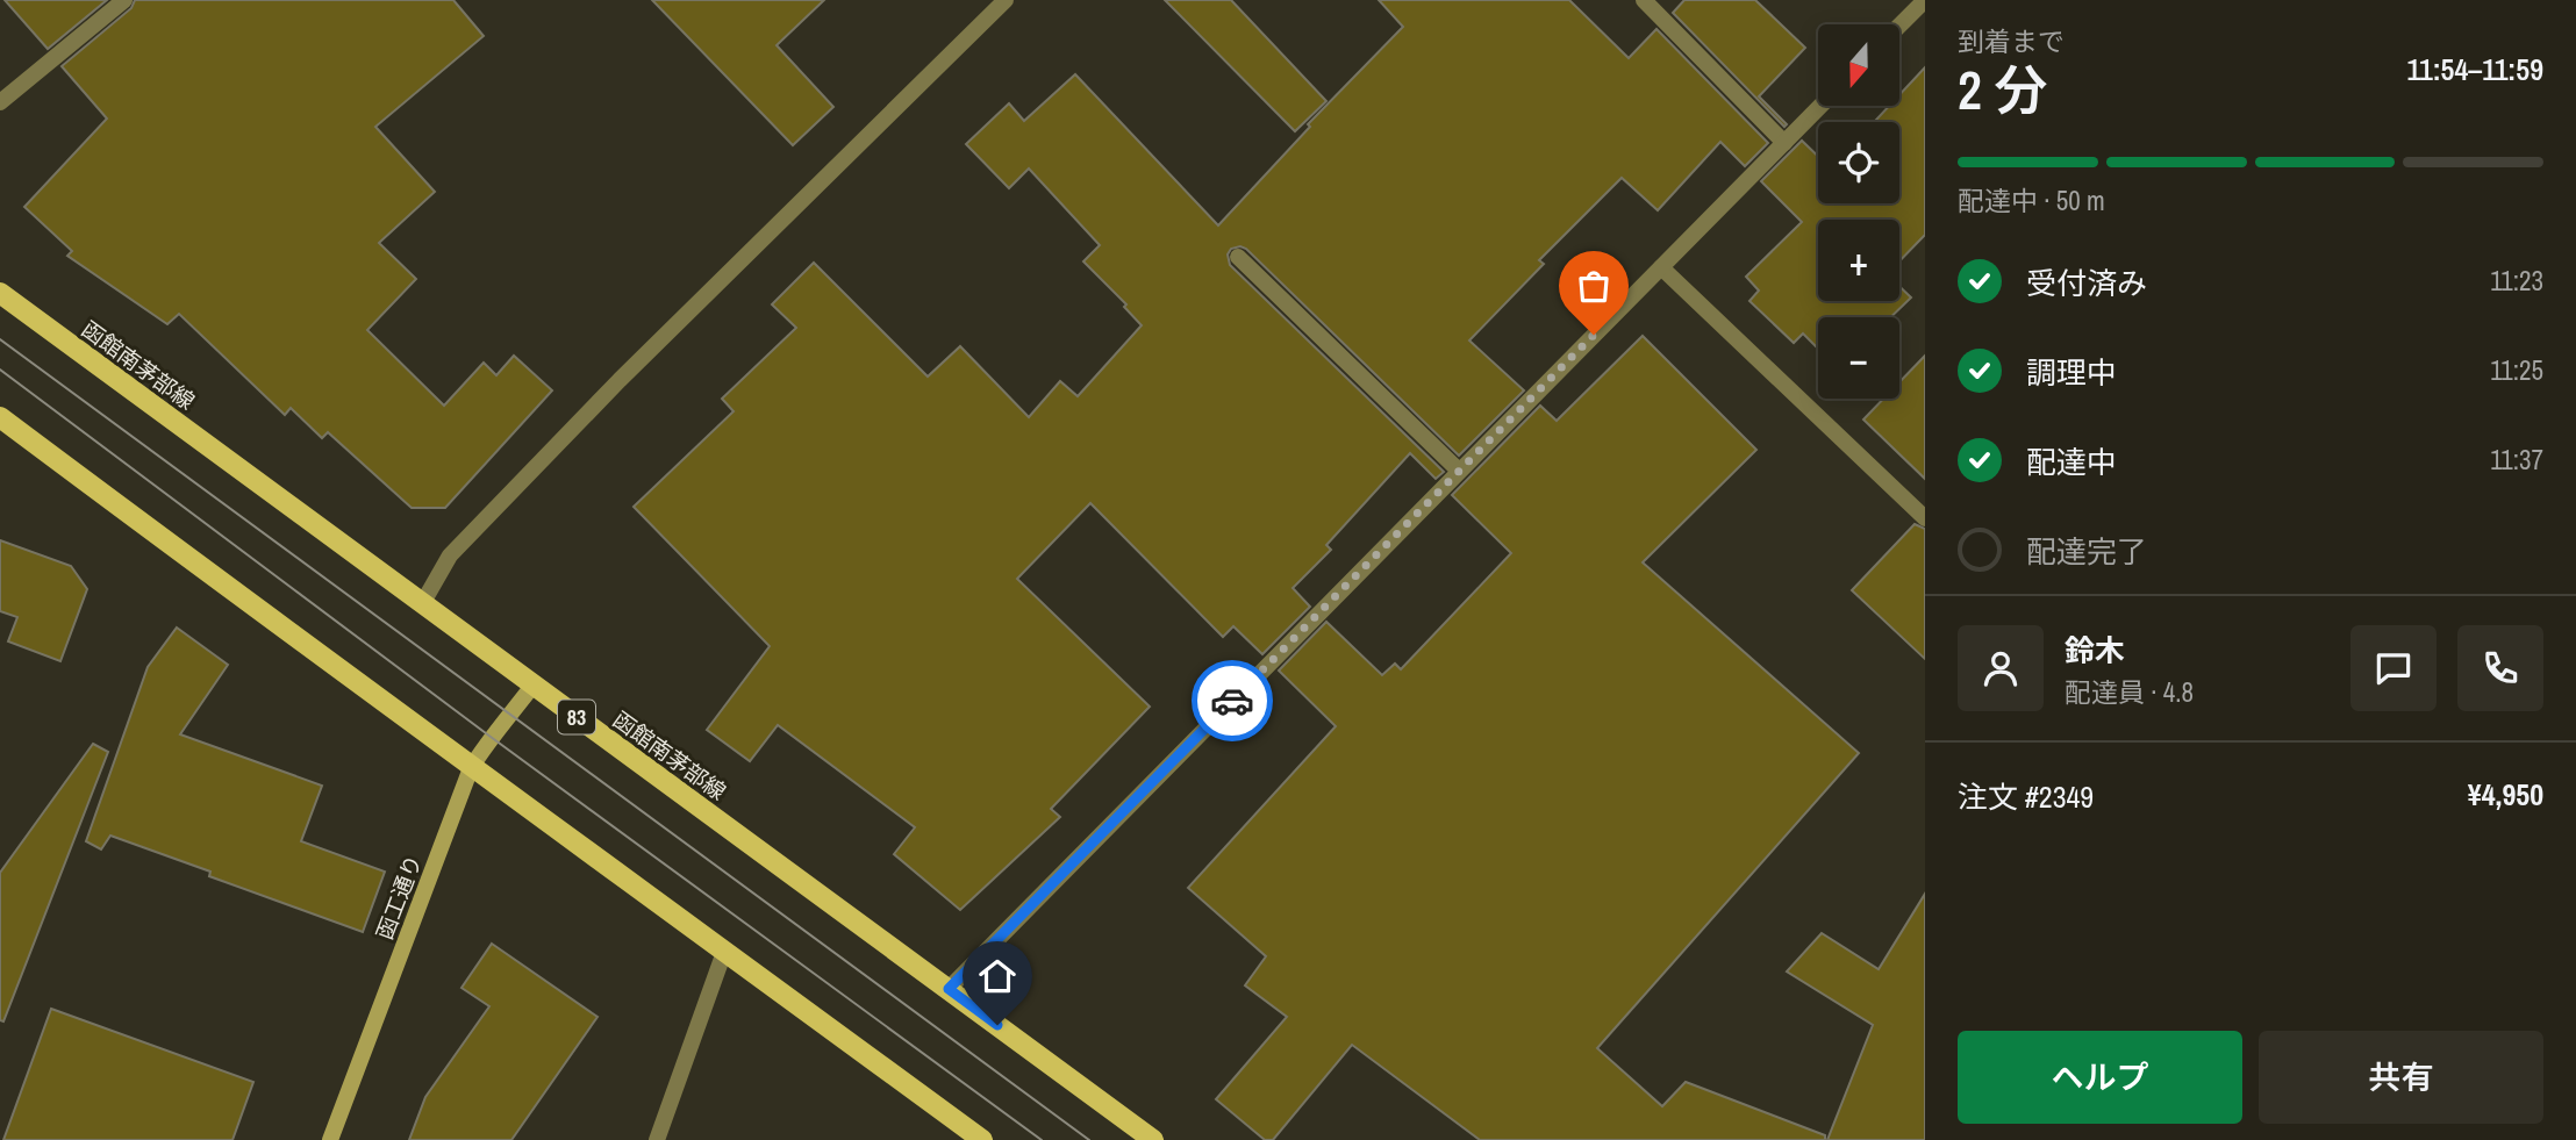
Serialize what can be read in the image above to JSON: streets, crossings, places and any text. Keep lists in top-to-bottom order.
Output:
{
  "streets": {
    "main road": ["函館南茅部線", "83"],
    "street": ["函工通り"]
  },
  "crossings": [
    ["函館南茅部線", "函工通り"]
  ],
  "north": "bottom",
  "page": {
    "heading": ["2 分", "到着まで", "11:54–11:59"],
    "panel": [
      "鈴木",
      "配達員 · 4.8",
      "注文 #2349",
      "¥4,950"
    ],
    "map_buttons": ["+", "−"],
    "bar": "配達中 · 50 m",
    "list": [
      ["受付済み", "11:23"],
      ["調理中", "11:25"],
      ["配達中", "11:37"],
      "配達完了"
    ],
    "buttons": ["ヘルプ", "共有"]
  }
}
